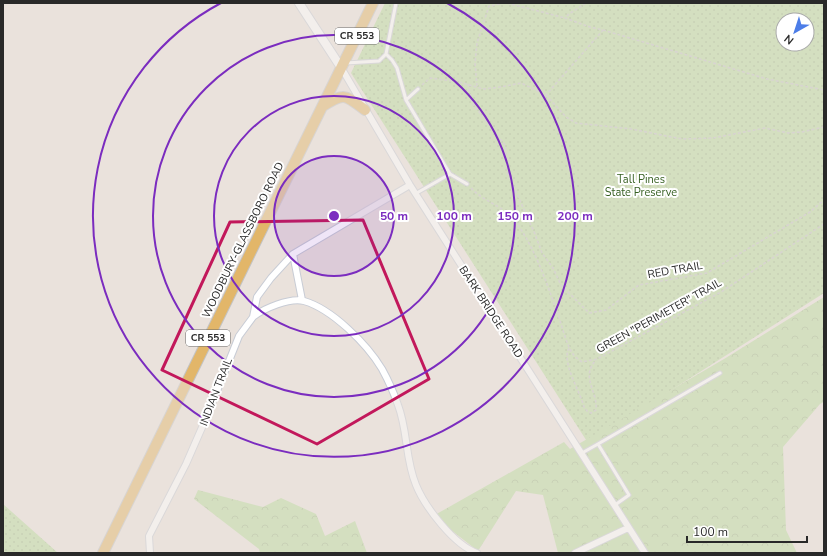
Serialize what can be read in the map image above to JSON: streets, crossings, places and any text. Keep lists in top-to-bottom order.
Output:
{
  "streets": {
    "main road": ["CR 553", "WOODBURY-GLASSBORO ROAD"],
    "street": ["BARK BRIDGE ROAD", "INDIAN TRAIL"],
    "path": ["RED TRAIL", "GREEN \"PERIMETER\" TRAIL"]
  },
  "crossings": [
    ["WOODBURY-GLASSBORO ROAD", "BARK BRIDGE ROAD"],
    ["BARK BRIDGE ROAD", "INDIAN TRAIL"]
  ],
  "parks": ["Tall Pines State Preserve"],
  "scale_bar": "100 m",
  "north": "bottom left",
  "rings": [
    "50 m",
    "100 m",
    "150 m",
    "200 m"
  ]
}
